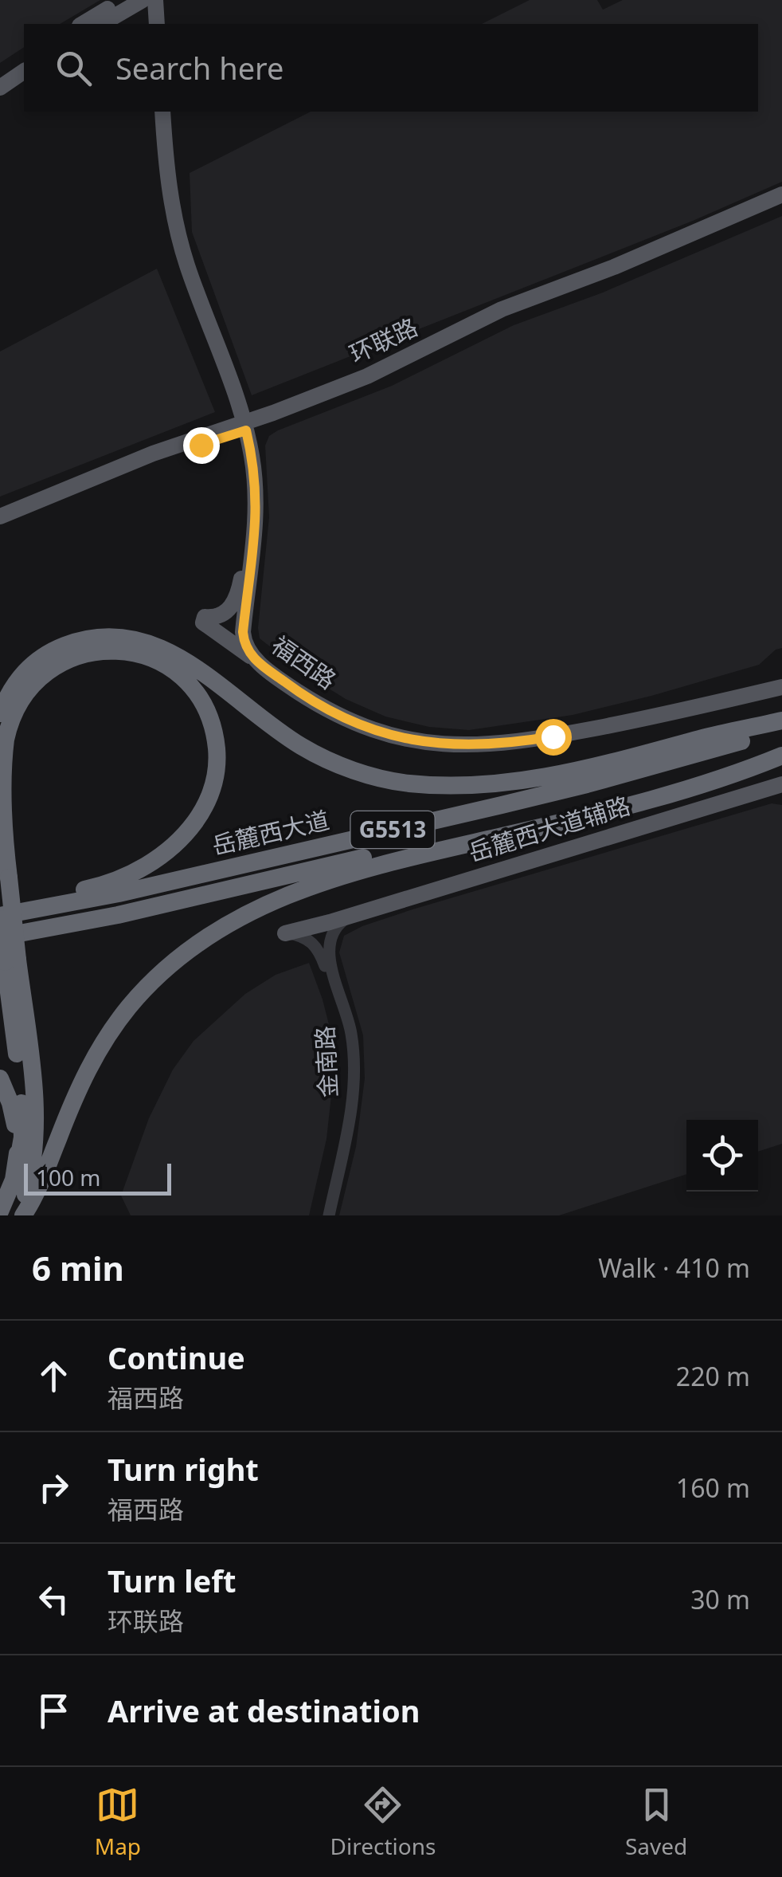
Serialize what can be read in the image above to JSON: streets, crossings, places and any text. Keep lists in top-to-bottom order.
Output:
{
  "streets": {
    "highway": ["G5513", "岳麓西大道"],
    "main road": ["环联路", "福西路", "岳麓西大道辅路"],
    "street": ["金南路"]
  },
  "crossings": [
    ["环联路", "福西路"],
    ["岳麓西大道辅路", "金南路"]
  ],
  "scale_bar": "100 m",
  "page": {
    "search": "Search here",
    "scale": "100 m",
    "heading": ["6 min", "Walk · 410 m"],
    "list": [
      ["Continue", "福西路", "220 m"],
      ["Turn right", "福西路", "160 m"],
      ["Turn left", "环联路", "30 m"],
      "Arrive at destination"
    ],
    "nav": ["Map", "Directions", "Saved"]
  }
}
